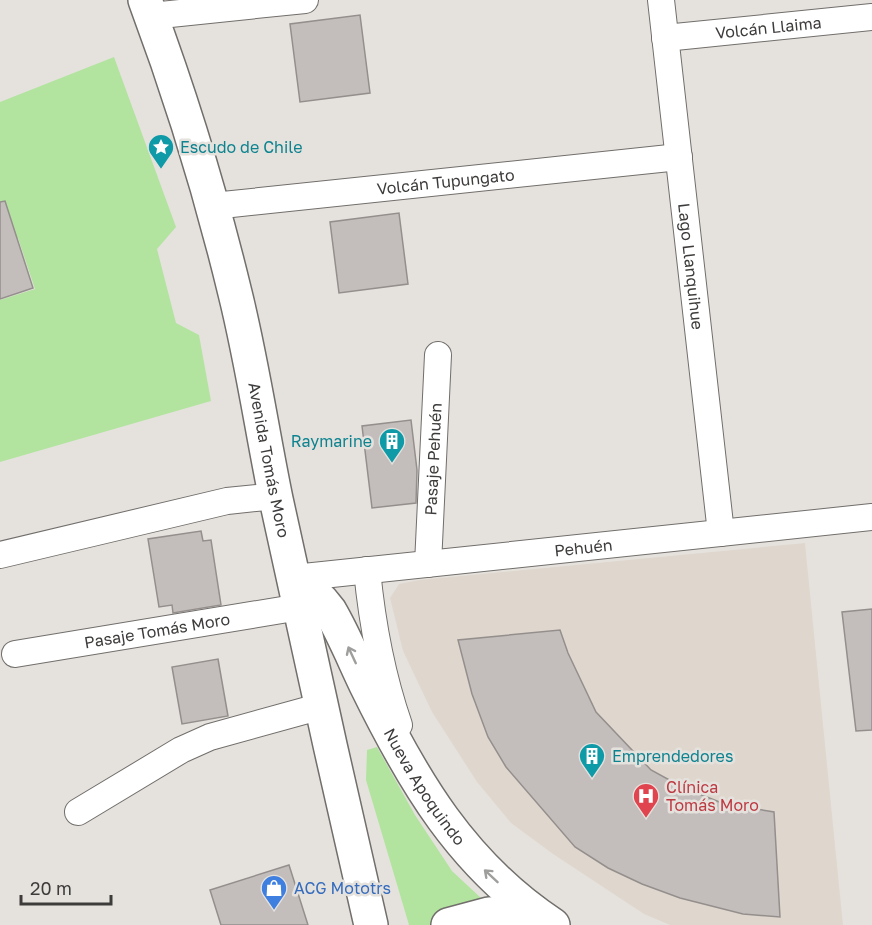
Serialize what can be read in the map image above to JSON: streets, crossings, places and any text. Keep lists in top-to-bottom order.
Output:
{
  "streets": {
    "main road": ["Avenida Tomás Moro", "Nueva Apoquindo"],
    "street": [
      "Volcán Llaima",
      "Volcán Tupungato",
      "Lago Llanquihue",
      "Pasaje Pehuén",
      "Pehuén",
      "Pasaje Tomás Moro"
    ]
  },
  "crossings": [
    ["Volcán Llaima", "Lago Llanquihue"],
    ["Volcán Tupungato", "Lago Llanquihue"],
    ["Volcán Tupungato", "Avenida Tomás Moro"],
    ["Lago Llanquihue", "Pehuén"],
    ["Avenida Tomás Moro", "Pehuén"],
    ["Avenida Tomás Moro", "Pasaje Tomás Moro"],
    ["Pasaje Pehuén", "Pehuén"],
    ["Pehuén", "Pasaje Tomás Moro"],
    ["Pehuén", "Nueva Apoquindo"]
  ],
  "one_way": ["Nueva Apoquindo"],
  "places": {
    "place": ["Escudo de Chile"],
    "building": ["Raymarine", "Emprendedores"],
    "hospital": ["Clínica Tomás Moro"],
    "shop": ["ACG Mototrs"]
  },
  "scale_bar": "20 m"
}
